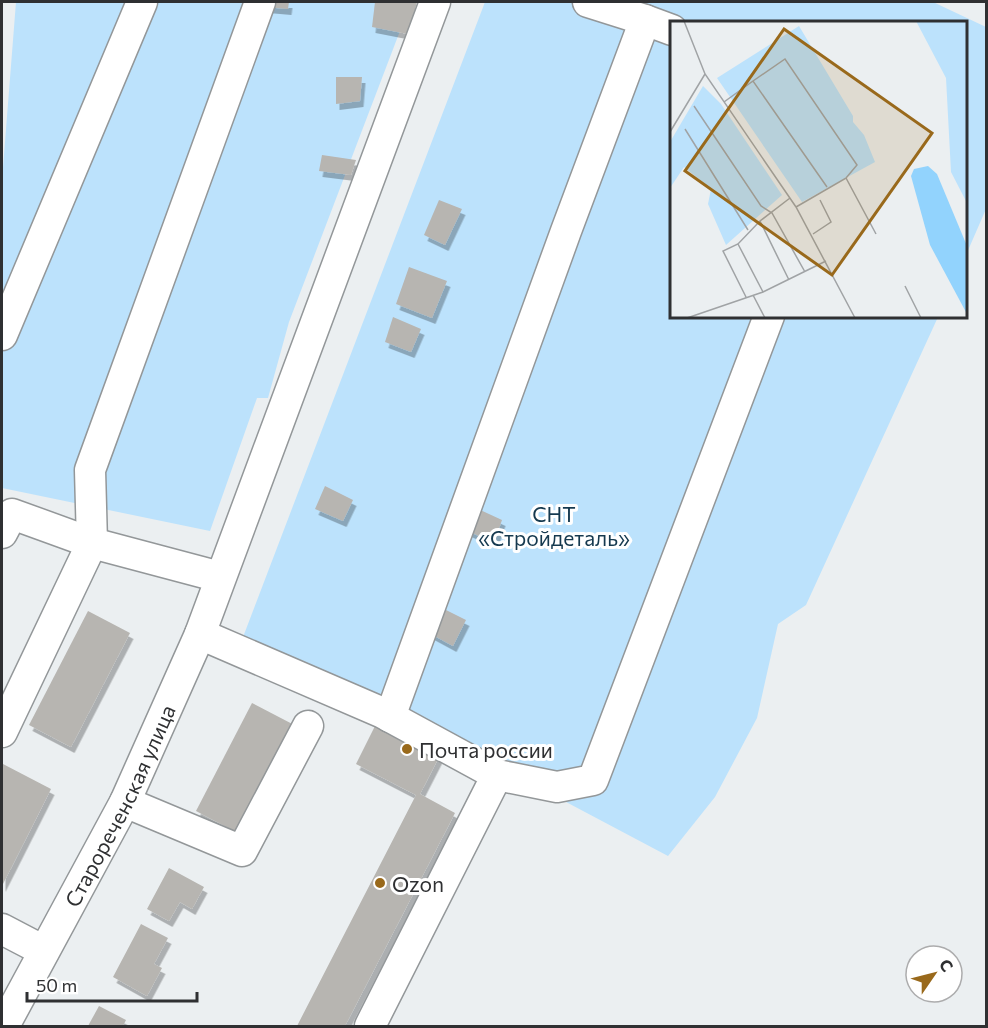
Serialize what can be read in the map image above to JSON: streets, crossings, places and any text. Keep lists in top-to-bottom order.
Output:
{
  "streets": {
    "street": ["Старореченская улица"]
  },
  "parks": ["СНТ «Стройдеталь»"],
  "places": ["Почта россии", "Ozon"],
  "scale_bar": "50 m",
  "north": "top right"
}
